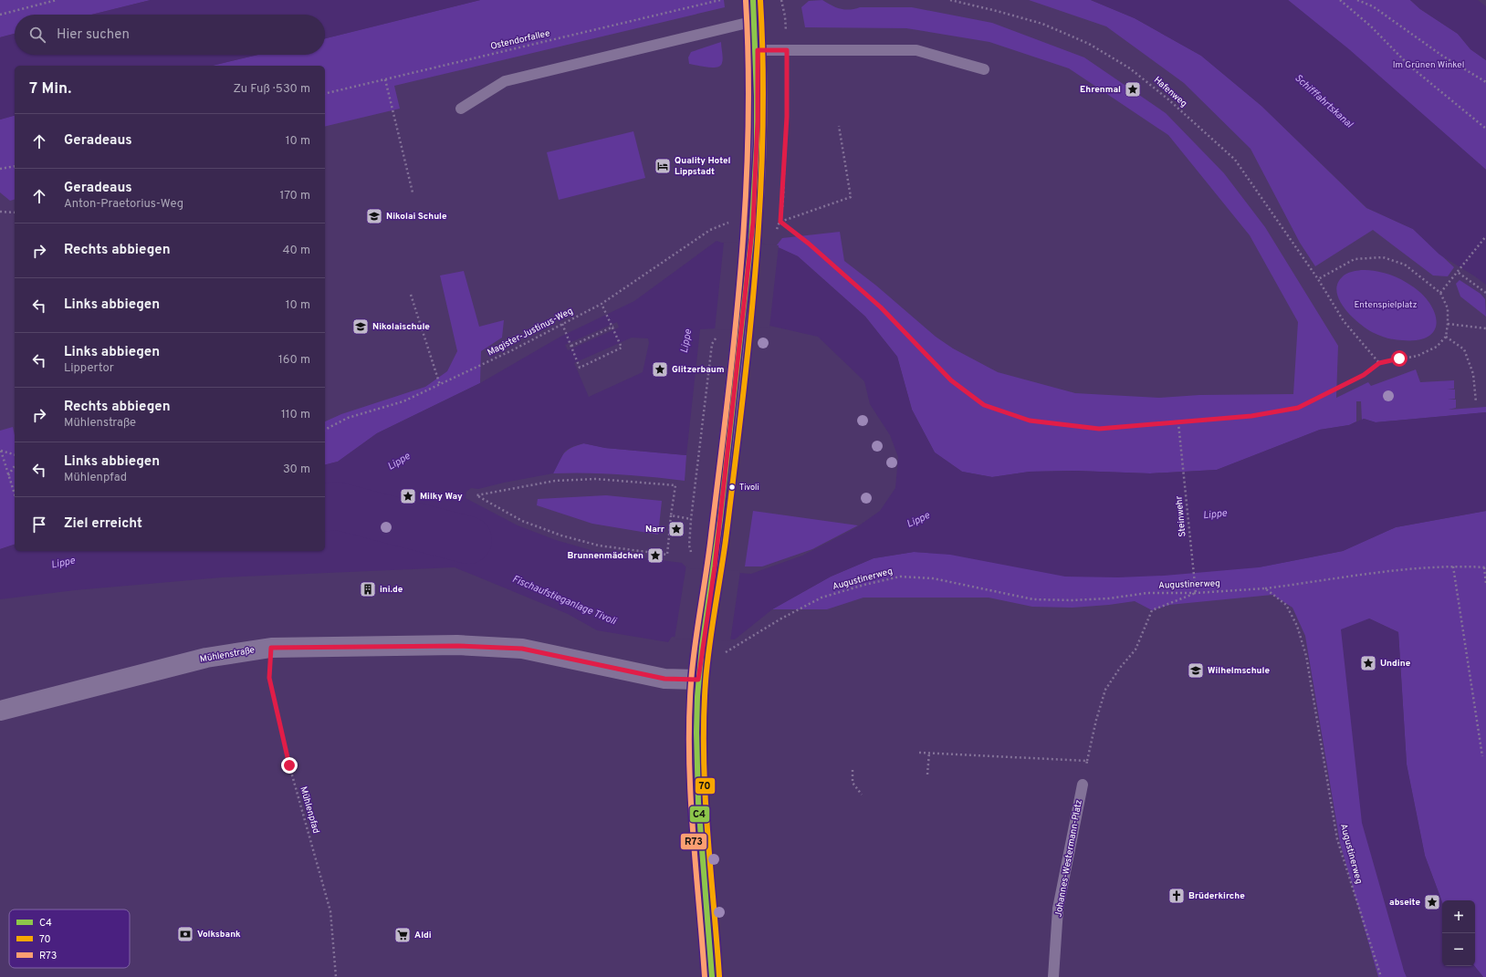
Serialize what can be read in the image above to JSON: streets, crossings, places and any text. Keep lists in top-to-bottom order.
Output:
{
  "streets": {
    "street": ["Mühlenstraße"],
    "lane": ["Johannes-Westermann-Platz"],
    "path": [
      "Ostendorfallee",
      "Hafenweg",
      "Magister-Justinus-Weg",
      "Steinwehr",
      "Augustinerweg",
      "Mühlenpfad"
    ]
  },
  "crossings": [
    ["Steinwehr", "Augustinerweg"],
    ["Mühlenstraße", "Mühlenpfad"]
  ],
  "water": ["Schifffahrtskanal", "Lippe", "Fischaufstieganlage Tivoli"],
  "parks": ["Im Grünen Winkel", "Entenspielplatz"],
  "places": {
    "place": [
      "Ehrenmal",
      "Glitzerbaum",
      "Milky Way",
      "Narr",
      "Brunnenmädchen",
      "Undine",
      "abseite"
    ],
    "hotel": ["Quality Hotel Lippstadt"],
    "school or university": ["Nikolai Schule", "Nikolaischule", "Wilhelmschule"],
    "other": ["Tivoli"],
    "building": ["ini.de"],
    "church": ["Brüderkirche"],
    "bank": ["Volksbank"],
    "supermarket": ["Aldi"]
  },
  "lines": ["transit line C4", "transit line 70", "transit line R73"],
  "legend": ["C4", "70", "R73"],
  "page": {
    "search": "Hier suchen",
    "heading": ["7 Min.", "Zu Fuß · 530 m"],
    "list": [
      ["Geradeaus", "10 m"],
      ["Geradeaus", "Anton-Praetorius-Weg", "170 m"],
      ["Rechts abbiegen", "40 m"],
      ["Links abbiegen", "10 m"],
      ["Links abbiegen", "Lippertor", "160 m"],
      ["Rechts abbiegen", "Mühlenstraße", "110 m"],
      ["Links abbiegen", "Mühlenpfad", "30 m"],
      "Ziel erreicht"
    ],
    "map_buttons": ["+", "−"]
  }
}
